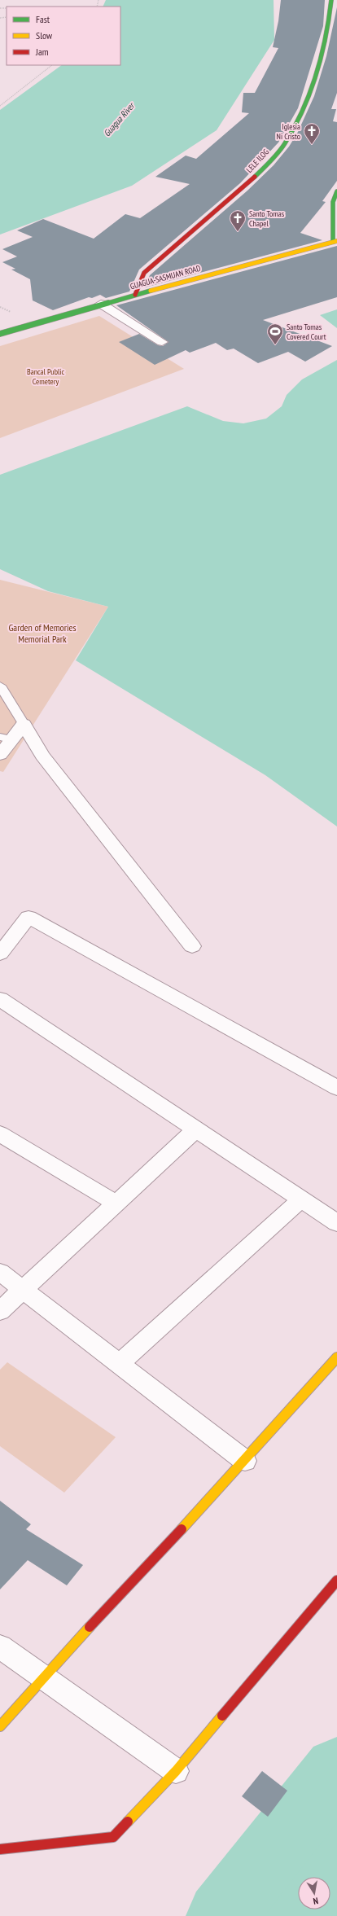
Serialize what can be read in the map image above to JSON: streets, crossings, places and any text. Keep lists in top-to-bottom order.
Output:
{
  "streets": {
    "street": ["LELE ILOG", "GUAGUA-SASMUAN ROAD"]
  },
  "crossings": [
    ["LELE ILOG", "GUAGUA-SASMUAN ROAD"]
  ],
  "water": ["Guagua River"],
  "parks": ["Bancal Public Cemetery", "Garden of Memories Memorial Park"],
  "places": {
    "church": ["Iglesia Ni Cristo", "Santo Tomas Chapel"],
    "sports": ["Santo Tomas Covered Court"]
  },
  "legend": ["Fast", "Slow", "Jam"],
  "north": "bottom"
}
